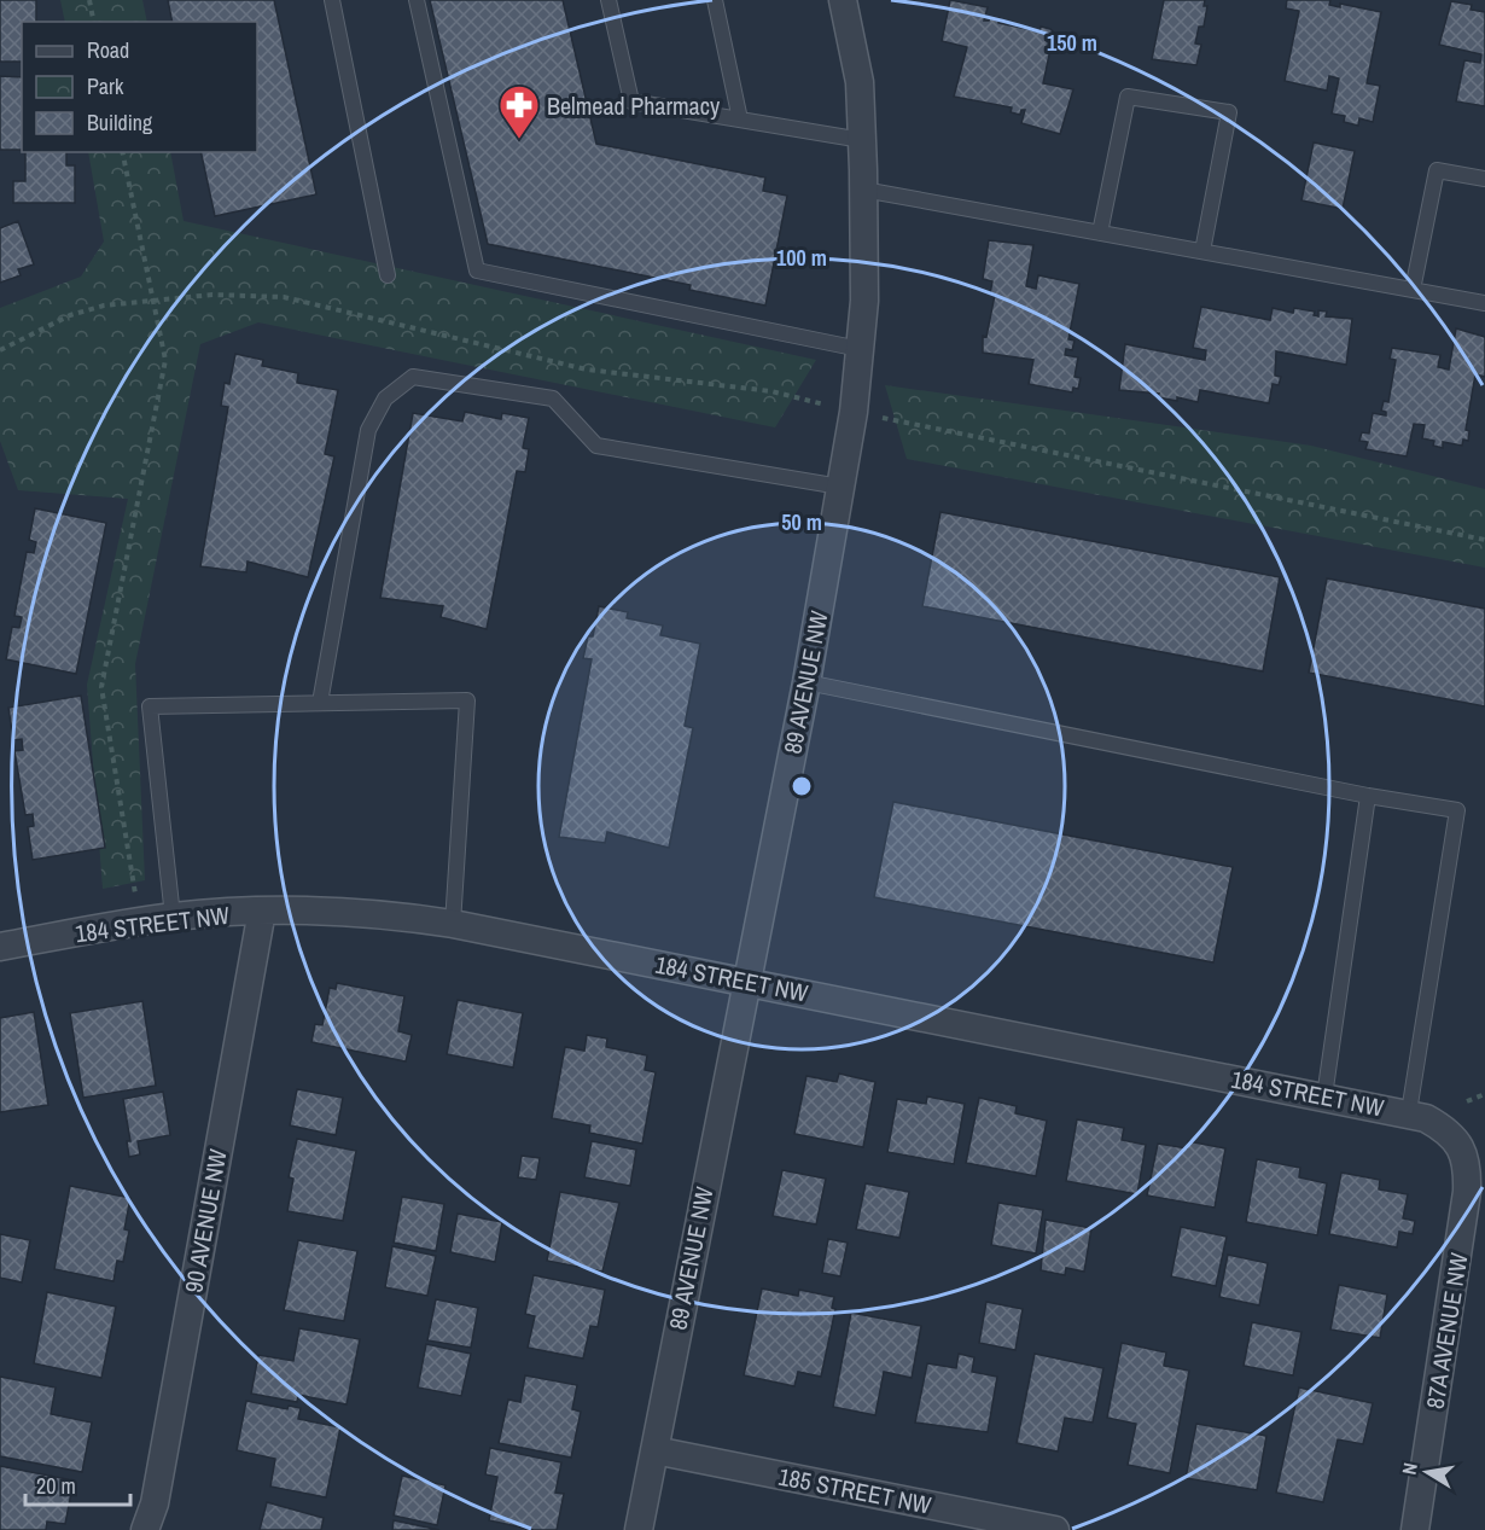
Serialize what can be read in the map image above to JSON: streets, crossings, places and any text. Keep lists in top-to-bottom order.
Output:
{
  "streets": {
    "street": [
      "89 AVENUE NW",
      "184 STREET NW",
      "90 AVENUE NW",
      "87A AVENUE NW",
      "185 STREET NW"
    ]
  },
  "crossings": [
    ["89 AVENUE NW", "184 STREET NW"],
    ["89 AVENUE NW", "185 STREET NW"],
    ["184 STREET NW", "90 AVENUE NW"],
    ["184 STREET NW", "87A AVENUE NW"]
  ],
  "places": {
    "pharmacy": ["Belmead Pharmacy"]
  },
  "legend": ["Road", "Park", "Building"],
  "scale_bar": "20 m",
  "north": "left",
  "rings": ["150 m", "100 m", "50 m"]
}
